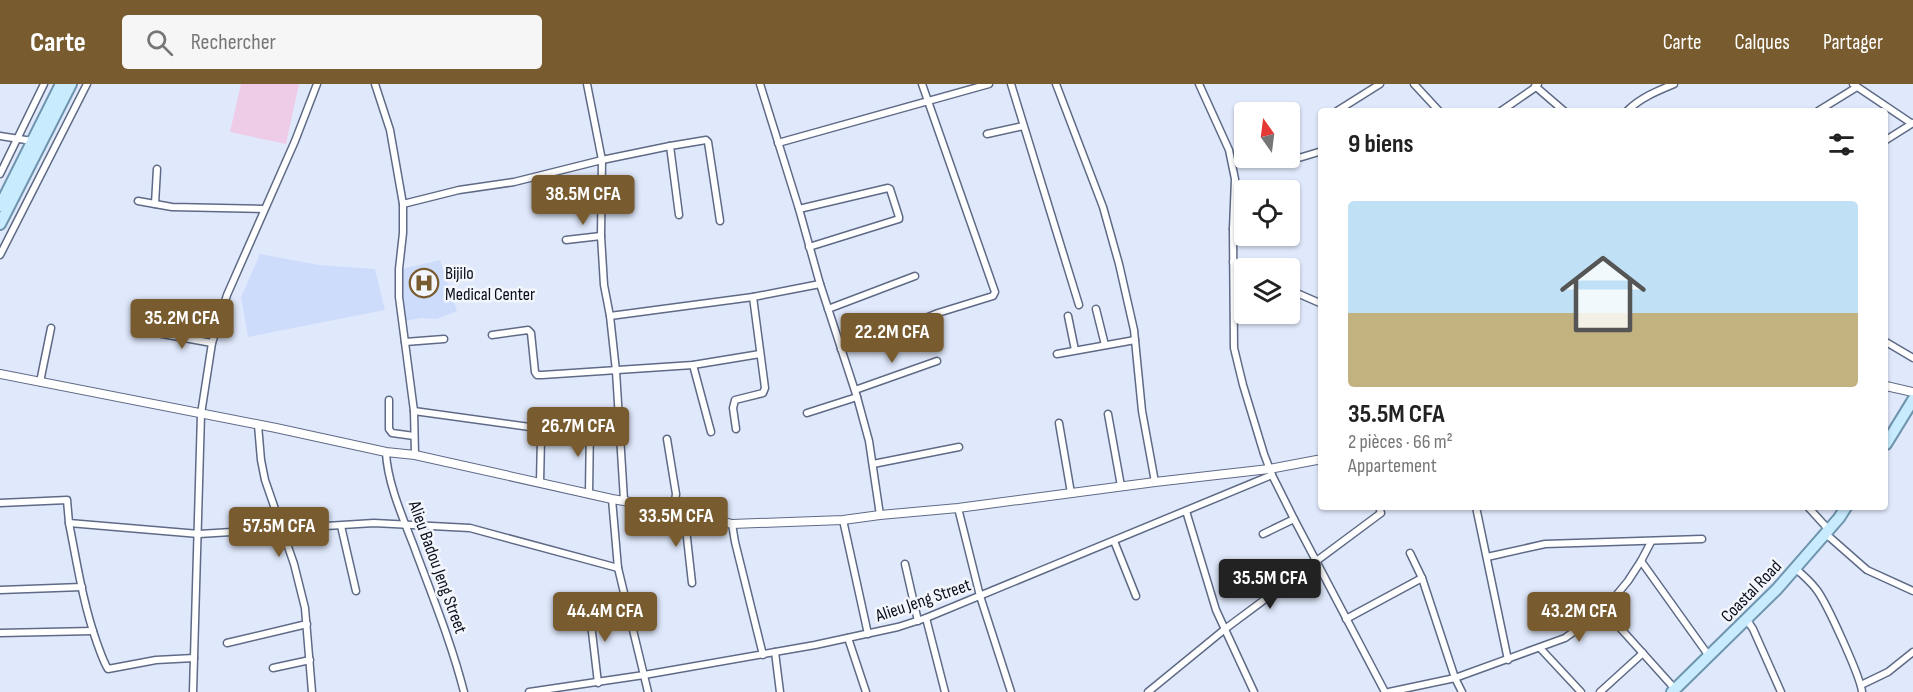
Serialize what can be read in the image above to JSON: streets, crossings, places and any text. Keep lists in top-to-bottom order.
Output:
{
  "streets": {
    "main road": ["Coastal Road"],
    "street": ["Alieu Badou Jeng Street", "Alieu Jeng Street"]
  },
  "places": {
    "hospital": ["Bijilo Medical Center"]
  },
  "north": "top",
  "page": {
    "header": "Carte",
    "search": "Rechercher",
    "nav": ["Carte", "Calques", "Partager"],
    "heading": "9 biens",
    "price": [
      "38.5M CFA",
      "35.2M CFA",
      "22.2M CFA",
      "26.7M CFA",
      "33.5M CFA",
      "57.5M CFA",
      "35.5M CFA",
      "44.4M CFA",
      "43.2M CFA"
    ],
    "list": [
      {
        "name": "35.5M CFA",
        "note": "2 pièces · 66 m² · Appartement"
      }
    ]
  }
}
